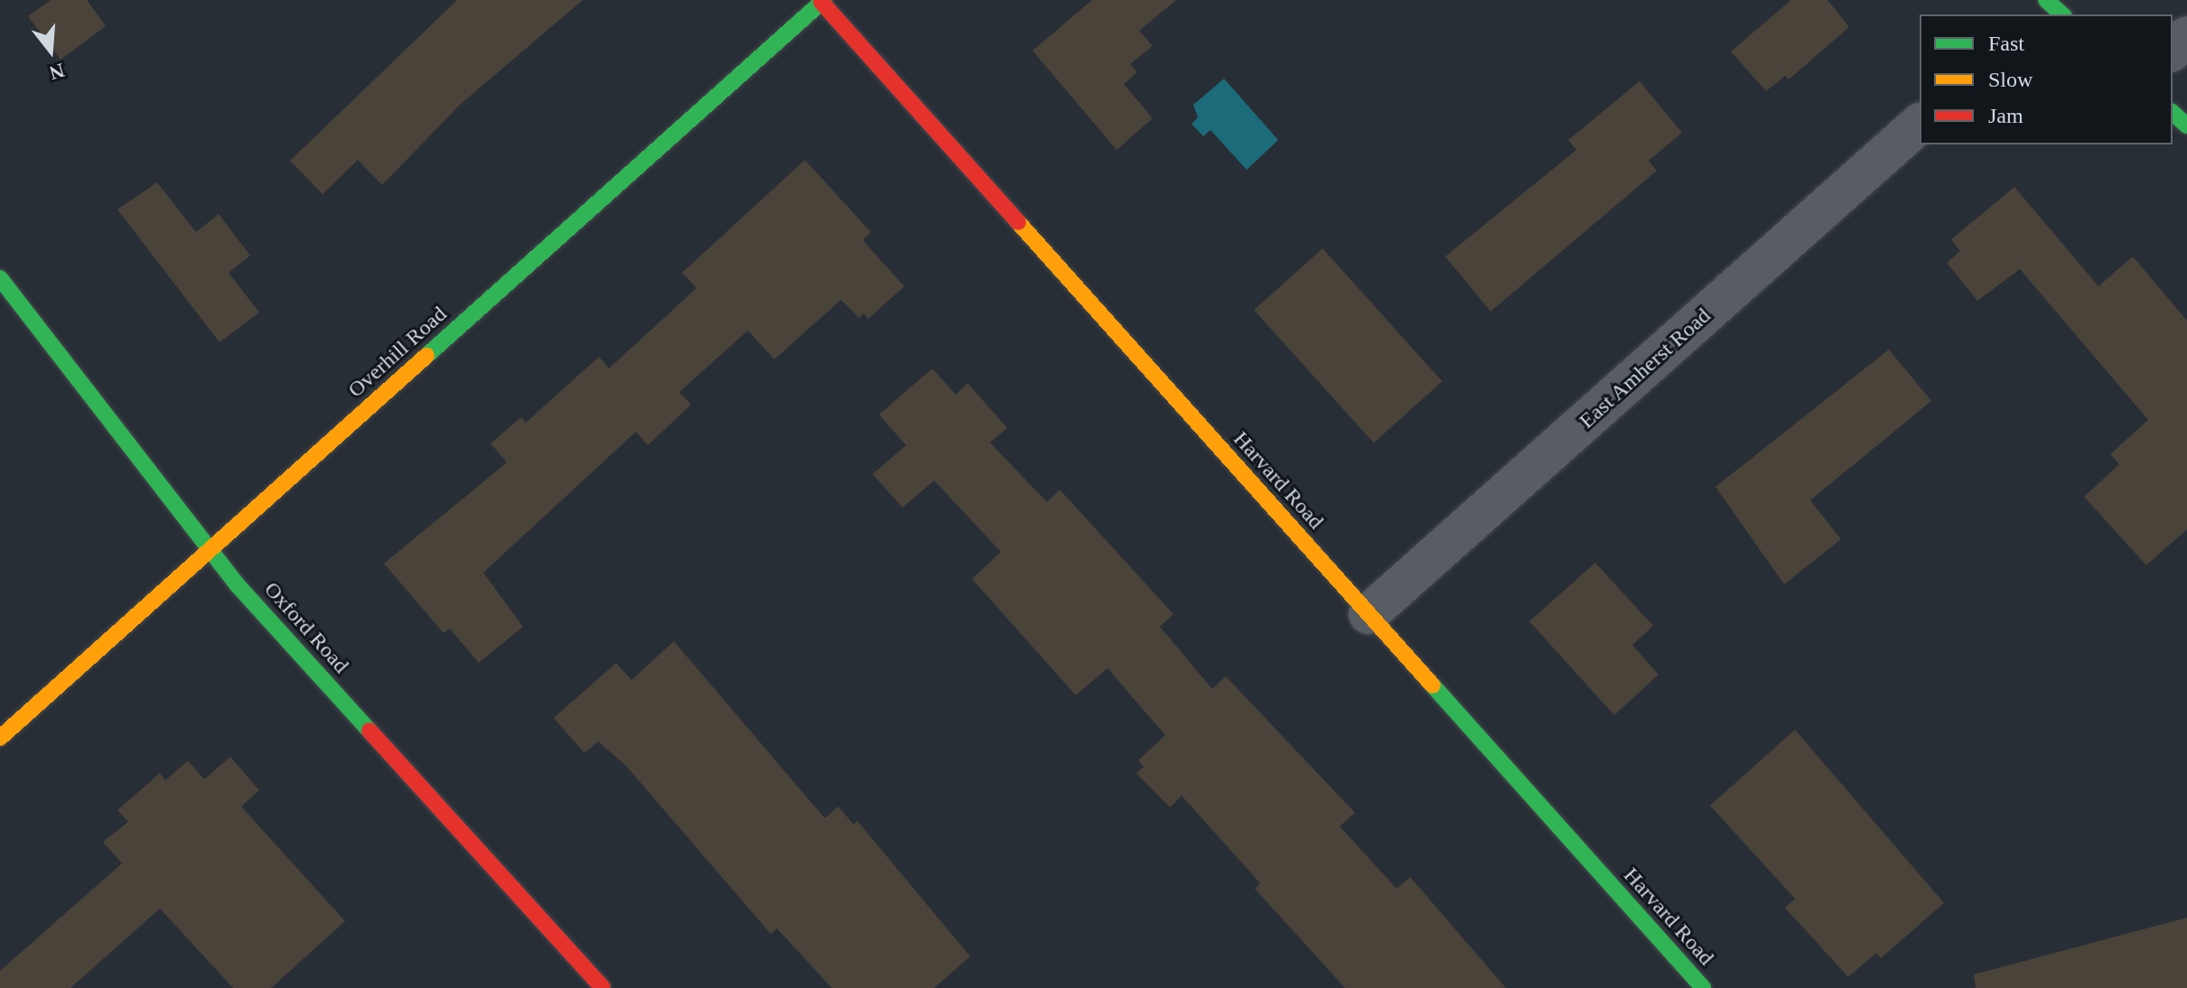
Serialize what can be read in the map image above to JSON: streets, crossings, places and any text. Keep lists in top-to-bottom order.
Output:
{
  "streets": {
    "street": [
      "Overhill Road",
      "East Amherst Road",
      "Harvard Road",
      "Oxford Road"
    ]
  },
  "crossings": [
    ["Overhill Road", "Harvard Road"],
    ["Overhill Road", "Oxford Road"],
    ["East Amherst Road", "Harvard Road"]
  ],
  "legend": ["Fast", "Slow", "Jam"],
  "north": "bottom"
}
